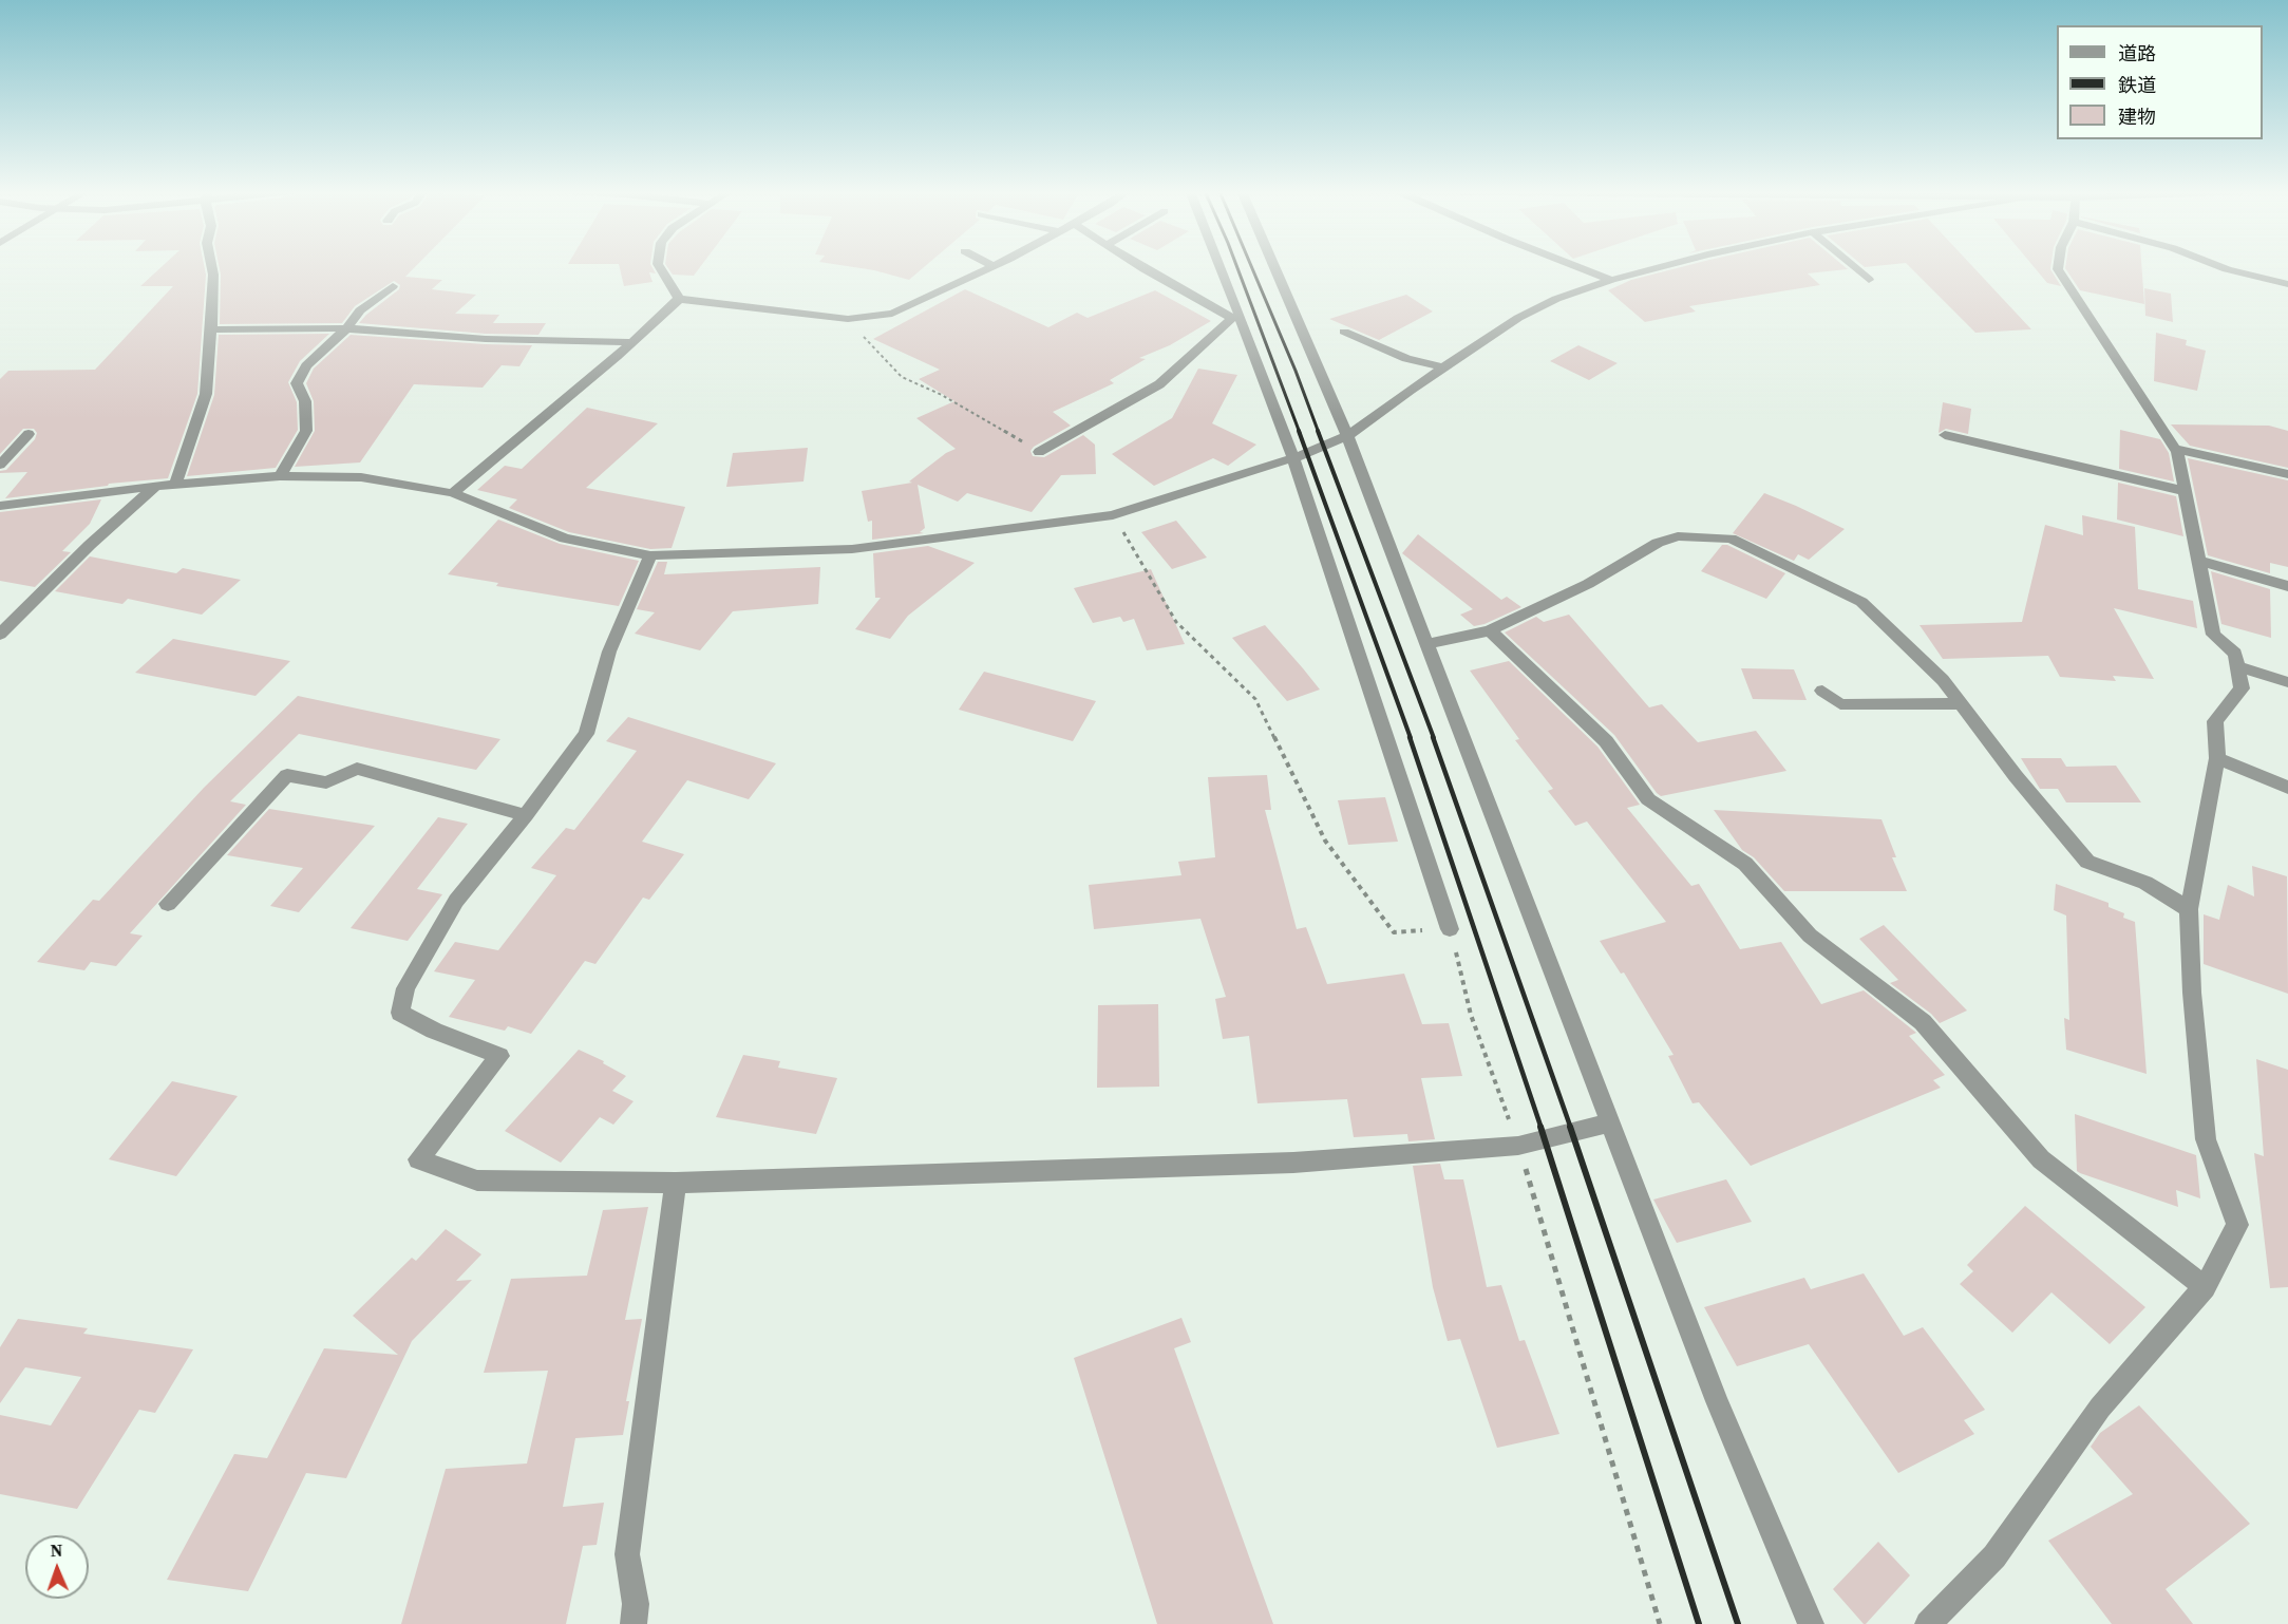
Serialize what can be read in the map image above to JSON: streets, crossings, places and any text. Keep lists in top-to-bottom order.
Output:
{
  "legend": ["道路", "鉄道", "建物"],
  "north": "top"
}
